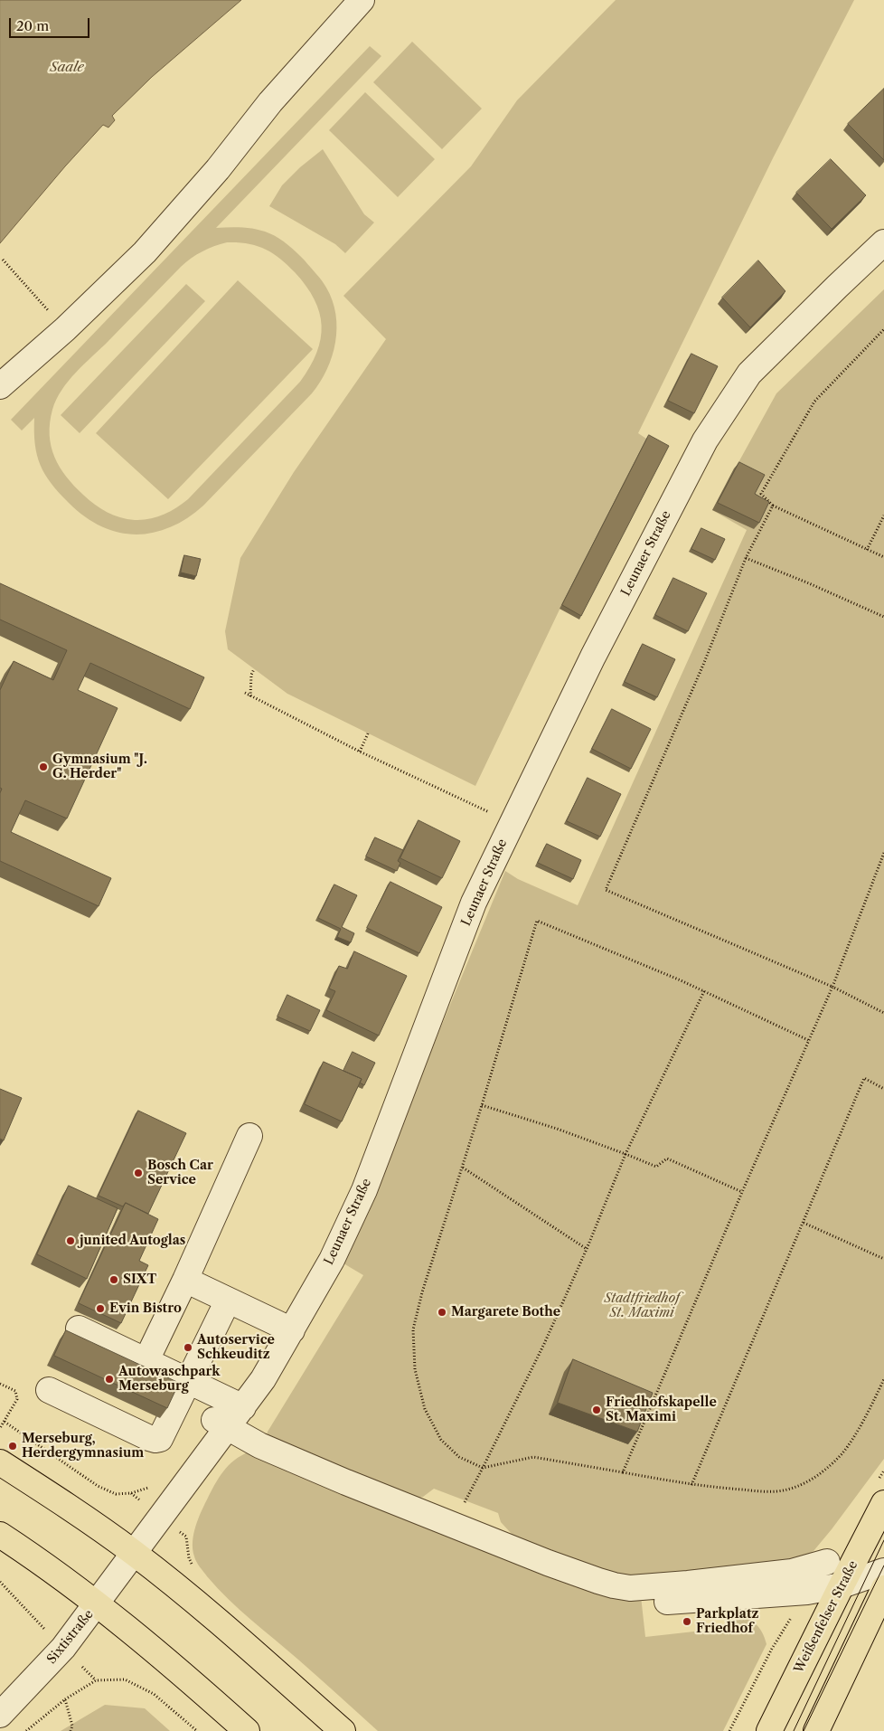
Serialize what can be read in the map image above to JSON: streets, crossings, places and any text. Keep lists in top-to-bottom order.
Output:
{
  "streets": {
    "main road": ["Weißenfelser Straße"],
    "street": ["Leunaer Straße", "Sixtistraße"]
  },
  "crossings": [
    ["Leunaer Straße", "Sixtistraße"]
  ],
  "water": ["Saale"],
  "parks": ["Stadtfriedhof St. Maximi"],
  "places": [
    "Gymnasium \"J. G. Herder\"",
    "Bosch Car Service",
    "junited Autoglas",
    "SIXT",
    "Evin Bistro",
    "Margarete Bothe",
    "Autoservice Schkeuditz",
    "Autowaschpark Merseburg",
    "Friedhofskapelle St. Maximi",
    "Merseburg, Herdergymnasium",
    "Parkplatz Friedhof"
  ],
  "scale_bar": "20 m"
}
